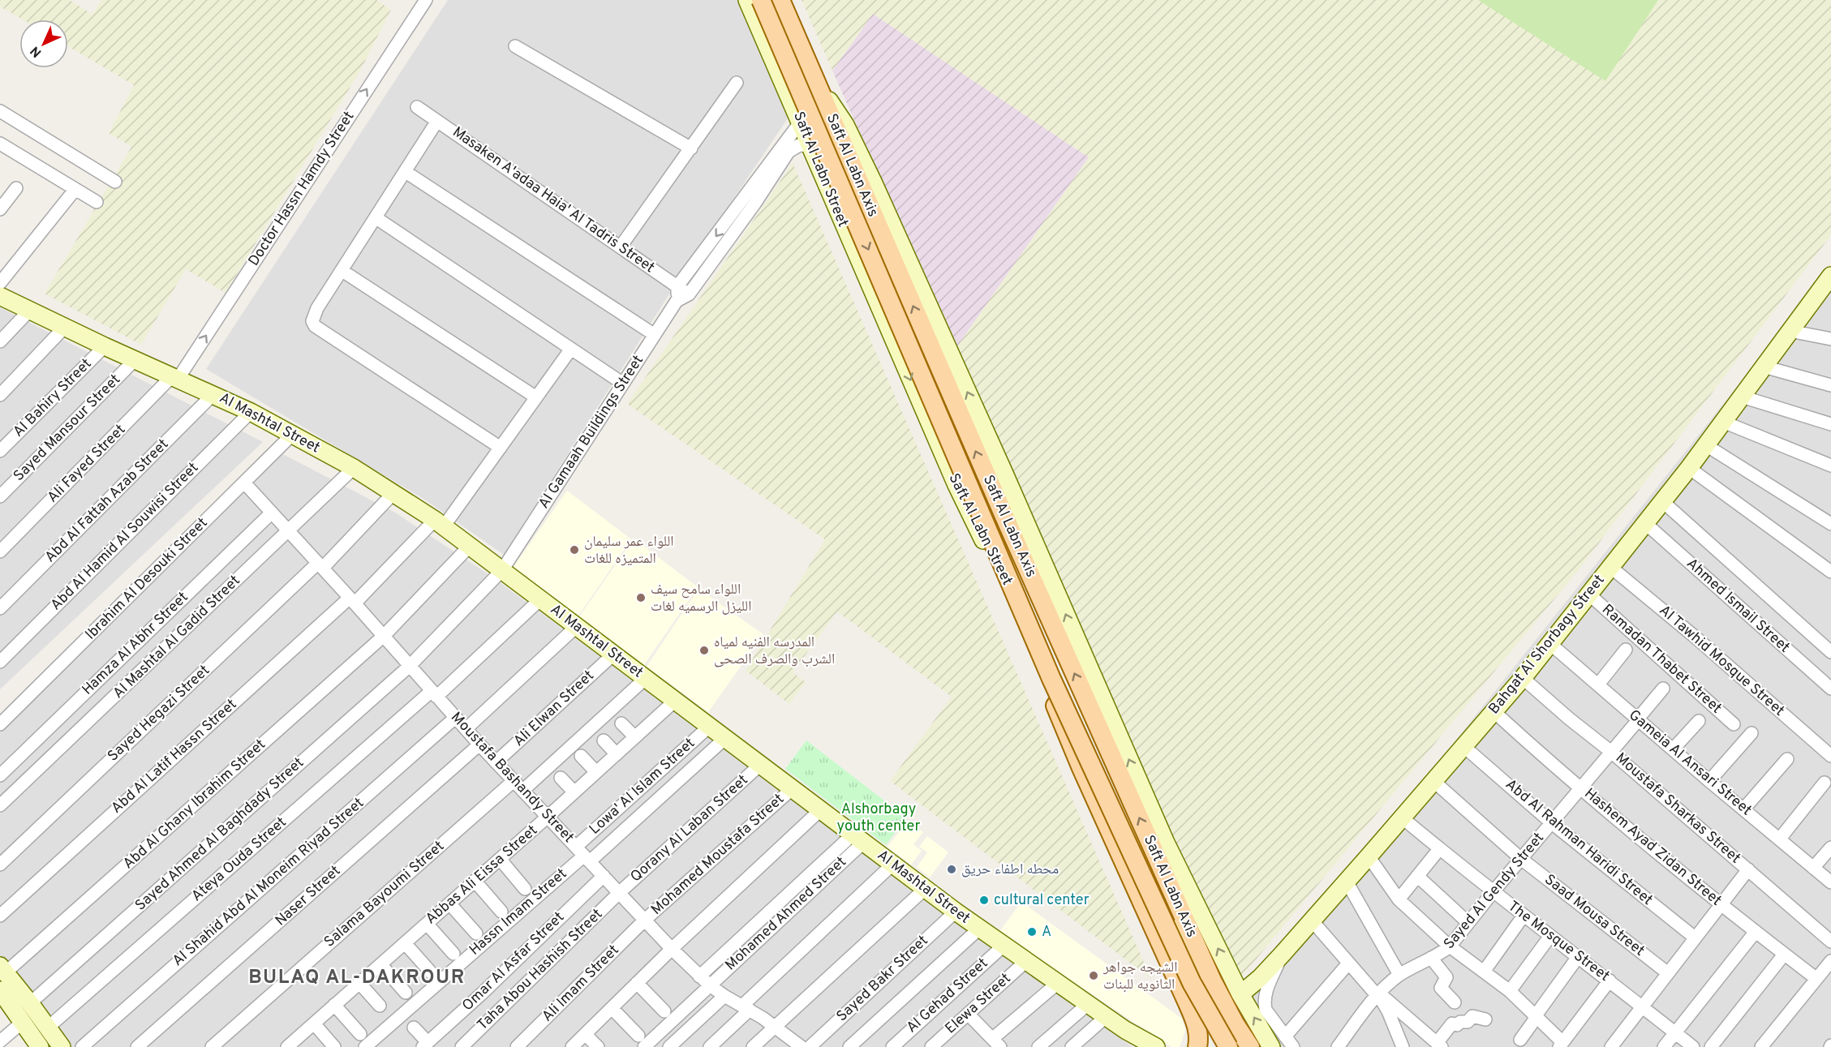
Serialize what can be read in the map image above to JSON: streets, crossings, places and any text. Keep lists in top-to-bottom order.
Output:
{
  "streets": {
    "main road": ["Saft Al Labn Axis"],
    "street": [
      "Saft Al Labn Street",
      "Doctor Hassn Hamdy Street",
      "Masaken A'adaa Haia' Al Tadris Street",
      "Al Bahiry Street",
      "Al Mashtal Street",
      "Sayed Mansour Street",
      "Al Gamaah Buildings Street",
      "Ali Fayed Street",
      "Abd Al Fattah Azab Street",
      "Abd Al Hamid Al Souwisi Street",
      "Ibrahim Al Desouki Street",
      "Ahmed Ismail Street",
      "Al Mashtal Al Gadid Street",
      "Hamza Al Abhr Street",
      "Bahgat Al Shorbagy Street",
      "Ramadan Thabet Street",
      "Al Tawhid Mosque Street",
      "Ali Elwan Street",
      "Sayed Hegazi Street",
      "Abd Al Latif Hassn Street",
      "Gameia Al Ansari Street",
      "Moustafa Bashandy Street",
      "Lowa' Al Islam Street",
      "Abd Al Ghany Ibrahim Street",
      "Moustafa Sharkas Street",
      "Qorany Al Laban Street",
      "Sayed Ahmed Al Baghdady Street",
      "Abd Al Rahman Haridi Street",
      "Hashem Ayad Zidan Street",
      "Mohamed Moustafa Street",
      "Ateya Ouda Street",
      "Abbas Ali Eissa Street",
      "Al Shahid Abd Al Moneim Riyad Street",
      "Sayed Al Gendy Street",
      "Salama Bayoumi Street",
      "Naser Street",
      "Hassn Imam Street",
      "Mohamed Ahmed Street",
      "Saad Mousa Street",
      "The Mosque Street",
      "Omar Al Asfar Street",
      "Taha Abou Hashish Street",
      "Sayed Bakr Street",
      "Ali Imam Street",
      "Al Gehad Street",
      "Elewa Street"
    ]
  },
  "crossings": [
    ["Saft Al Labn Street", "Al Gamaah Buildings Street"],
    ["Doctor Hassn Hamdy Street", "Al Mashtal Street"],
    ["Doctor Hassn Hamdy Street", "Ali Fayed Street"],
    ["Masaken A'adaa Haia' Al Tadris Street", "Al Gamaah Buildings Street"],
    ["Al Bahiry Street", "Al Mashtal Street"],
    ["Al Mashtal Street", "Sayed Mansour Street"],
    ["Al Mashtal Street", "Al Gamaah Buildings Street"],
    ["Al Mashtal Street", "Ali Fayed Street"],
    ["Al Mashtal Street", "Abd Al Fattah Azab Street"],
    ["Al Mashtal Street", "Abd Al Hamid Al Souwisi Street"],
    ["Al Mashtal Street", "Ibrahim Al Desouki Street"],
    ["Al Mashtal Street", "Al Mashtal Al Gadid Street"],
    ["Al Mashtal Street", "Ali Elwan Street"],
    ["Al Mashtal Street", "Sayed Hegazi Street"],
    ["Al Mashtal Street", "Abd Al Latif Hassn Street"],
    ["Al Mashtal Street", "Lowa' Al Islam Street"],
    ["Al Mashtal Street", "Abd Al Ghany Ibrahim Street"],
    ["Al Mashtal Street", "Qorany Al Laban Street"],
    ["Al Mashtal Street", "Mohamed Moustafa Street"],
    ["Al Mashtal Street", "Ateya Ouda Street"],
    ["Al Mashtal Street", "Abbas Ali Eissa Street"],
    ["Al Mashtal Street", "Mohamed Ahmed Street"],
    ["Al Mashtal Street", "Sayed Bakr Street"],
    ["Al Mashtal Street", "Al Gehad Street"],
    ["Al Mashtal Street", "Elewa Street"],
    ["Al Gamaah Buildings Street", "Moustafa Bashandy Street"],
    ["Al Gamaah Buildings Street", "Sayed Ahmed Al Baghdady Street"],
    ["Ibrahim Al Desouki Street", "Moustafa Bashandy Street"],
    ["Ahmed Ismail Street", "Bahgat Al Shorbagy Street"],
    ["Al Mashtal Al Gadid Street", "Moustafa Bashandy Street"],
    ["Hamza Al Abhr Street", "Moustafa Bashandy Street"],
    ["Bahgat Al Shorbagy Street", "Ramadan Thabet Street"],
    ["Bahgat Al Shorbagy Street", "Al Tawhid Mosque Street"],
    ["Bahgat Al Shorbagy Street", "Gameia Al Ansari Street"],
    ["Bahgat Al Shorbagy Street", "Moustafa Sharkas Street"],
    ["Bahgat Al Shorbagy Street", "Abd Al Rahman Haridi Street"],
    ["Bahgat Al Shorbagy Street", "Hashem Ayad Zidan Street"],
    ["Bahgat Al Shorbagy Street", "Saad Mousa Street"],
    ["Bahgat Al Shorbagy Street", "The Mosque Street"],
    ["Ali Elwan Street", "Moustafa Bashandy Street"],
    ["Sayed Hegazi Street", "Moustafa Bashandy Street"],
    ["Abd Al Latif Hassn Street", "Moustafa Bashandy Street"],
    ["Gameia Al Ansari Street", "Sayed Al Gendy Street"],
    ["Moustafa Bashandy Street", "Lowa' Al Islam Street"],
    ["Moustafa Bashandy Street", "Abd Al Ghany Ibrahim Street"],
    ["Moustafa Bashandy Street", "Qorany Al Laban Street"],
    ["Moustafa Bashandy Street", "Sayed Ahmed Al Baghdady Street"],
    ["Moustafa Bashandy Street", "Mohamed Moustafa Street"],
    ["Moustafa Bashandy Street", "Ateya Ouda Street"],
    ["Moustafa Bashandy Street", "Abbas Ali Eissa Street"],
    ["Moustafa Bashandy Street", "Al Shahid Abd Al Moneim Riyad Street"],
    ["Moustafa Bashandy Street", "Salama Bayoumi Street"],
    ["Moustafa Bashandy Street", "Naser Street"],
    ["Moustafa Bashandy Street", "Hassn Imam Street"],
    ["Moustafa Bashandy Street", "Mohamed Ahmed Street"],
    ["Moustafa Bashandy Street", "Omar Al Asfar Street"],
    ["Moustafa Bashandy Street", "Taha Abou Hashish Street"],
    ["Moustafa Bashandy Street", "Ali Imam Street"],
    ["Lowa' Al Islam Street", "Hassn Imam Street"],
    ["Moustafa Sharkas Street", "Sayed Al Gendy Street"],
    ["Qorany Al Laban Street", "Taha Abou Hashish Street"],
    ["Abd Al Rahman Haridi Street", "Sayed Al Gendy Street"],
    ["Hashem Ayad Zidan Street", "Sayed Al Gendy Street"],
    ["Mohamed Moustafa Street", "Ali Imam Street"],
    ["Sayed Al Gendy Street", "Saad Mousa Street"],
    ["Sayed Al Gendy Street", "The Mosque Street"]
  ],
  "districts": ["BULAQ AL-DAKROUR"],
  "parks": ["Alshorbagy youth center"],
  "places": [
    "اللواء عمر سليمان المتميزه للغات",
    "اللواء سامح سيف الليزل الرسميه لغات",
    "المدرسه الفنيه لمياه الشرب والصرف الصحى",
    "محطه اطفاء حريق",
    "cultural center",
    "A",
    "الشيجه جواهر الثانويه للبنات"
  ],
  "north": "bottom left"
}
